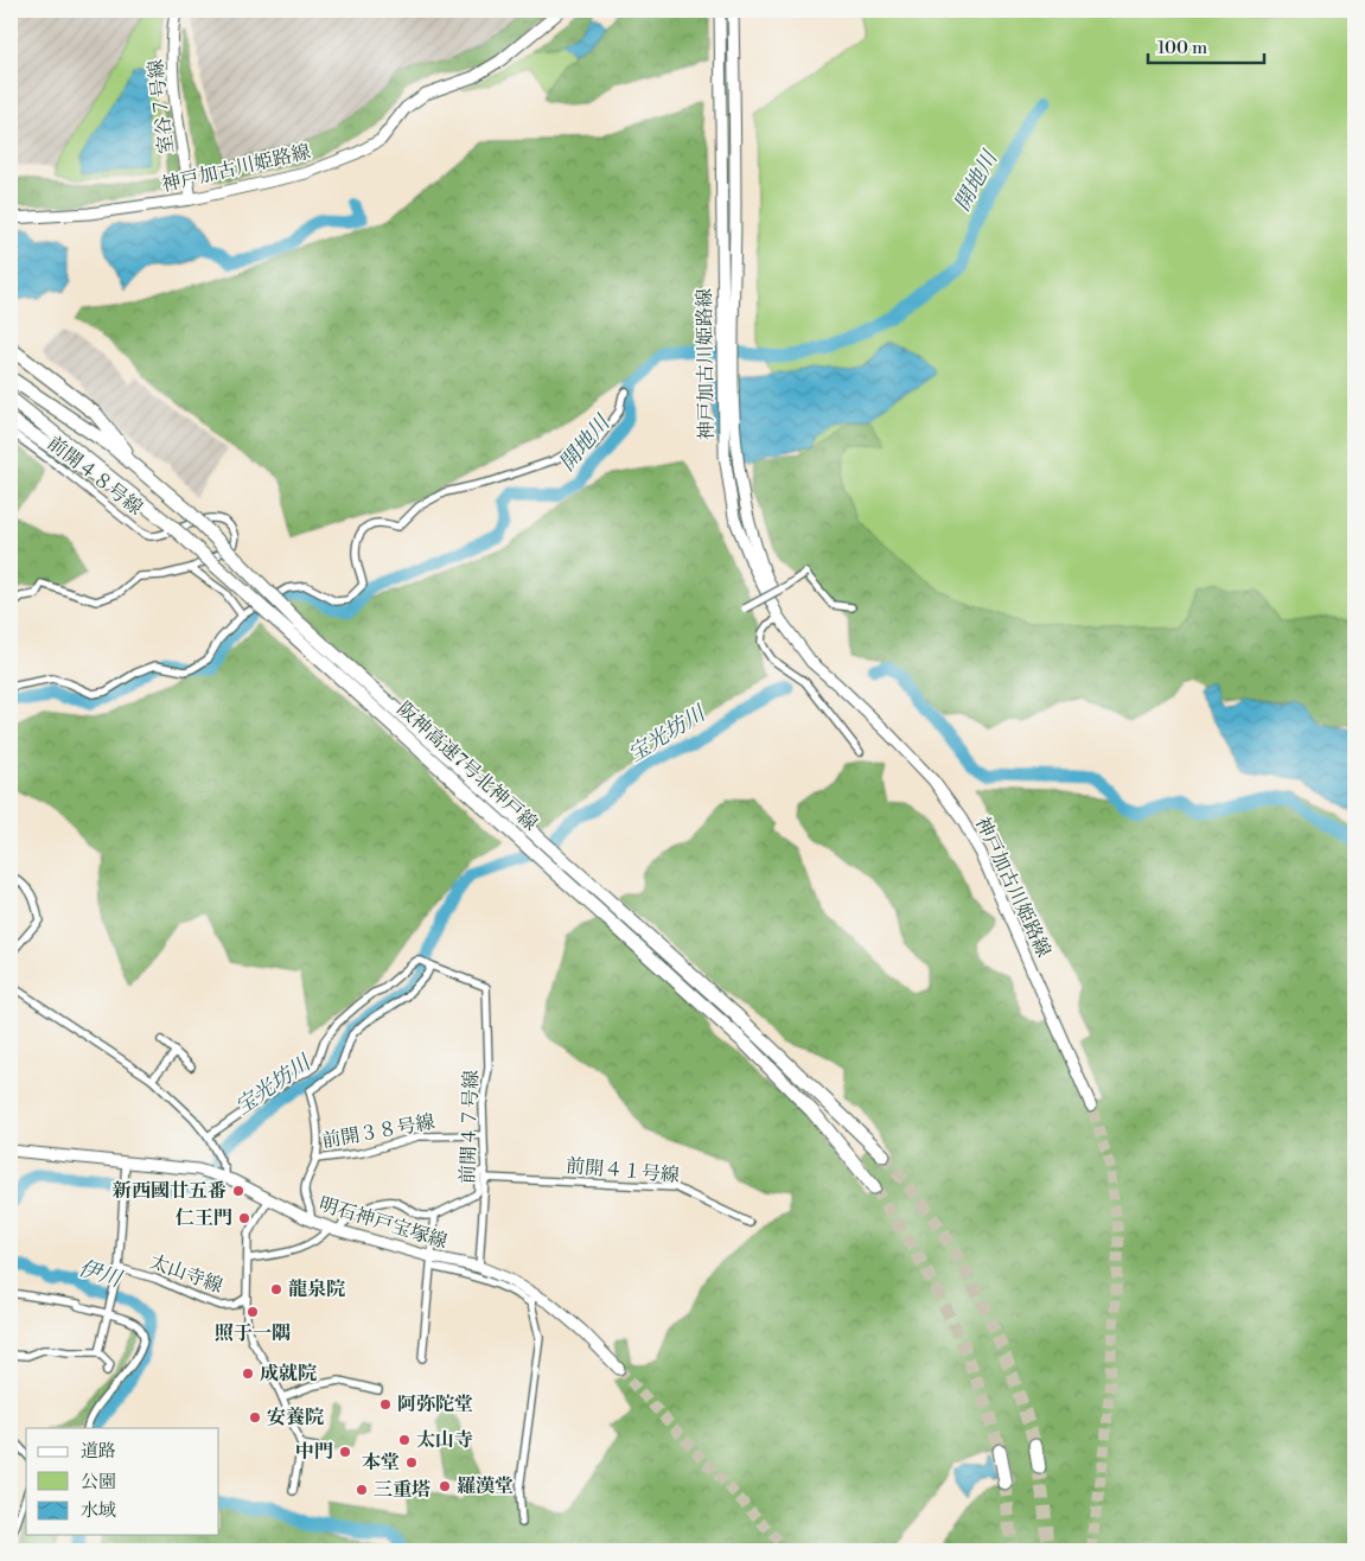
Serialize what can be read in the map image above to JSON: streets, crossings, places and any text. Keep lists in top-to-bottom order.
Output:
{
  "streets": {
    "highway": ["阪神高速7号北神戸線"],
    "main road": ["室谷７号線", "神戸加古川姫路線", "明石神戸宝塚線"],
    "street": [
      "前開４８号線",
      "前開４７号線",
      "前開３８号線",
      "前開４１号線",
      "太山寺線"
    ]
  },
  "crossings": [
    ["室谷７号線", "神戸加古川姫路線"],
    ["前開４７号線", "前開３８号線"],
    ["前開４７号線", "前開４１号線"],
    ["前開４７号線", "明石神戸宝塚線"]
  ],
  "water": ["開地川", "宝光坊川", "伊川"],
  "places": [
    "新西國廿五番",
    "仁王門",
    "龍泉院",
    "照于一隅",
    "成就院",
    "阿弥陀堂",
    "安養院",
    "太山寺",
    "中門",
    "本堂",
    "羅漢堂",
    "三重塔"
  ],
  "legend": ["道路", "公園", "水域"],
  "scale_bar": "100 m"
}
